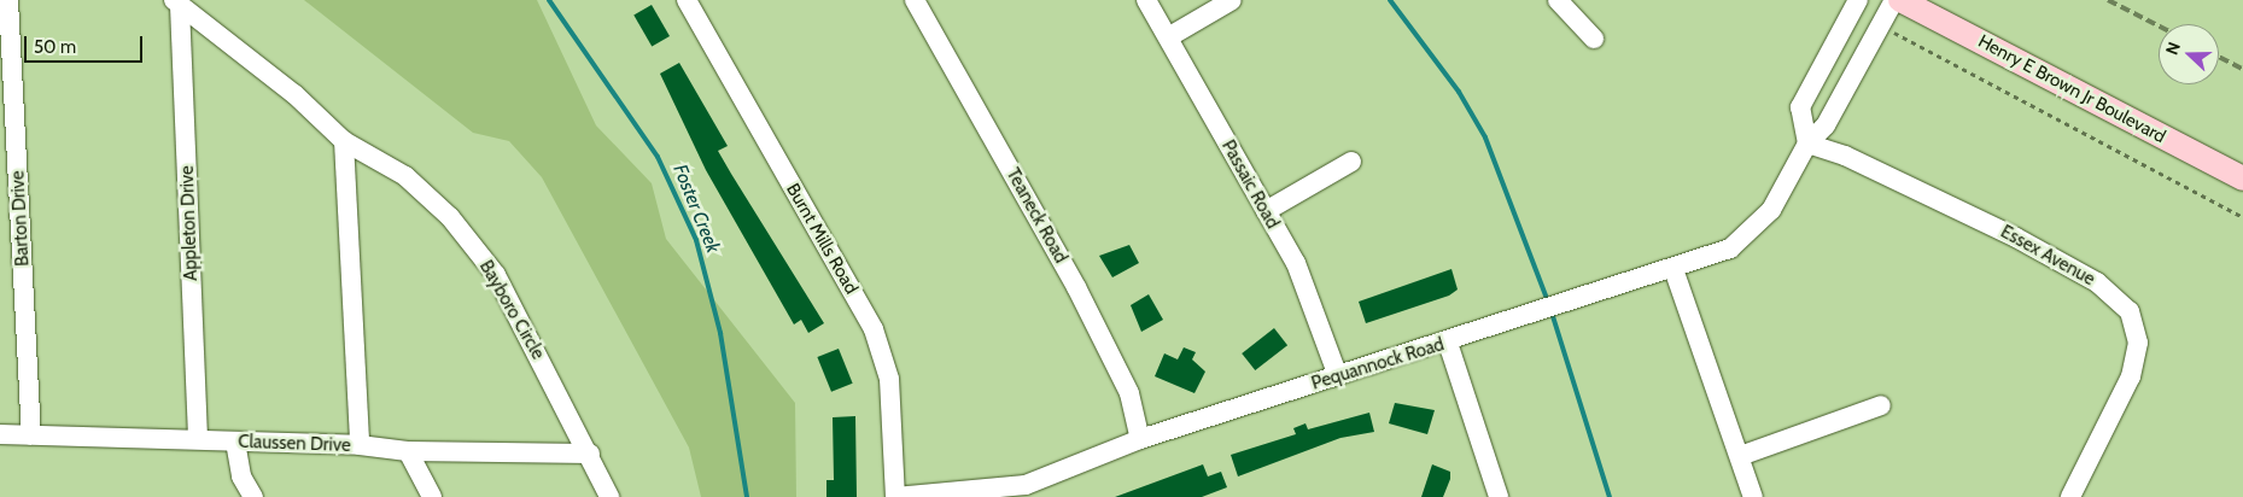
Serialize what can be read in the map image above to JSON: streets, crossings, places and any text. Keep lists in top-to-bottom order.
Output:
{
  "streets": {
    "main road": ["Henry E Brown Jr Boulevard"],
    "street": [
      "Passaic Road",
      "Teaneck Road",
      "Barton Drive",
      "Appleton Drive",
      "Burnt Mills Road",
      "Essex Avenue",
      "Bayboro Circle",
      "Pequannock Road",
      "Claussen Drive"
    ]
  },
  "crossings": [
    ["Passaic Road", "Pequannock Road"],
    ["Teaneck Road", "Pequannock Road"],
    ["Barton Drive", "Claussen Drive"],
    ["Appleton Drive", "Bayboro Circle"],
    ["Appleton Drive", "Claussen Drive"],
    ["Burnt Mills Road", "Pequannock Road"],
    ["Essex Avenue", "Pequannock Road"],
    ["Bayboro Circle", "Claussen Drive"]
  ],
  "water": ["Foster Creek"],
  "scale_bar": "50 m",
  "north": "left"
}
